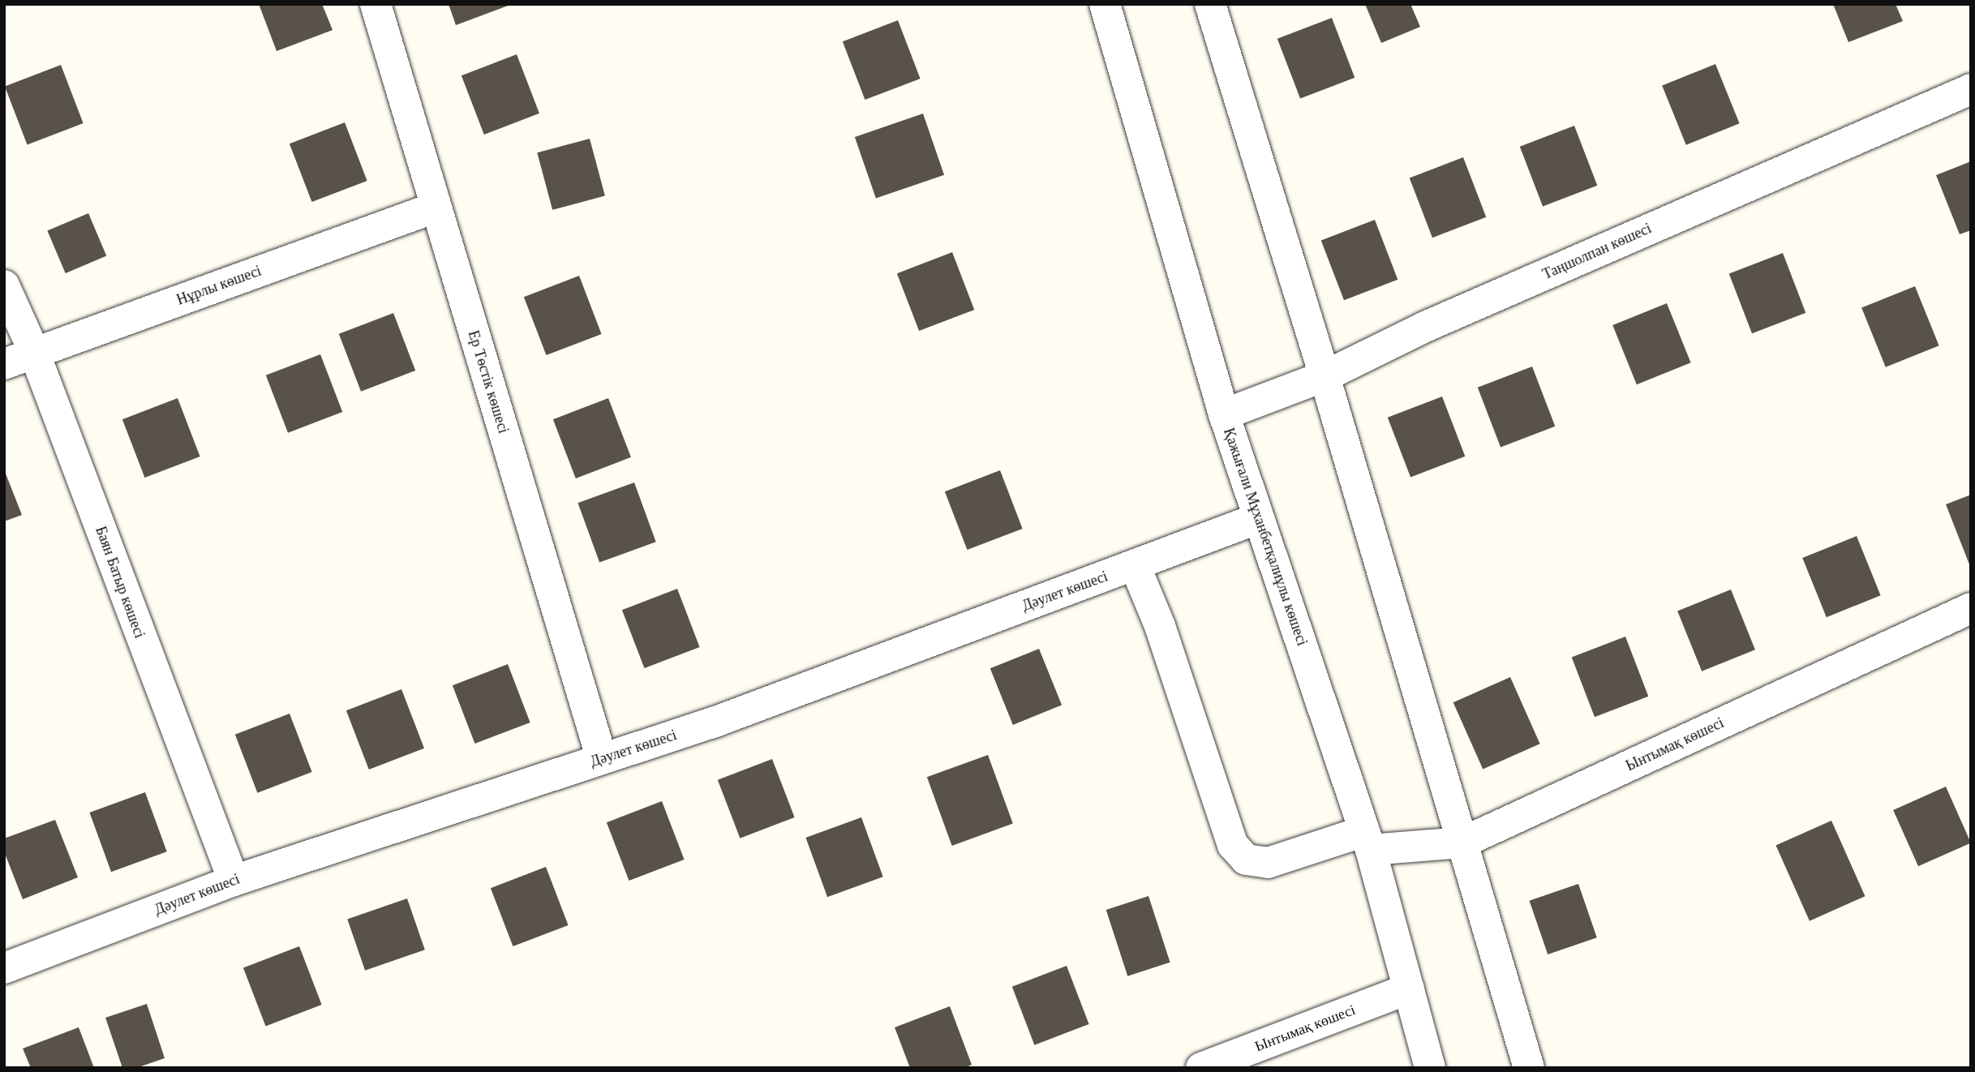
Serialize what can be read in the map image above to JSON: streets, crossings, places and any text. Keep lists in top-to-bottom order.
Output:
{
  "streets": {
    "street": [
      "Таңшолпан көшесі",
      "Нұрлы көшесі",
      "Ер Төстік көшесі",
      "Қажығали Мұханбетқалиұлы көшесі",
      "Баян Батыр көшесі",
      "Дәулет көшесі",
      "Ынтымақ көшесі"
    ]
  },
  "crossings": [
    ["Таңшолпан көшесі", "Қажығали Мұханбетқалиұлы көшесі"],
    ["Нұрлы көшесі", "Ер Төстік көшесі"],
    ["Нұрлы көшесі", "Баян Батыр көшесі"],
    ["Ер Төстік көшесі", "Дәулет көшесі"],
    ["Қажығали Мұханбетқалиұлы көшесі", "Дәулет көшесі"],
    ["Қажығали Мұханбетқалиұлы көшесі", "Ынтымақ көшесі"],
    ["Баян Батыр көшесі", "Дәулет көшесі"],
    ["Дәулет көшесі", "Ынтымақ көшесі"]
  ]
}
